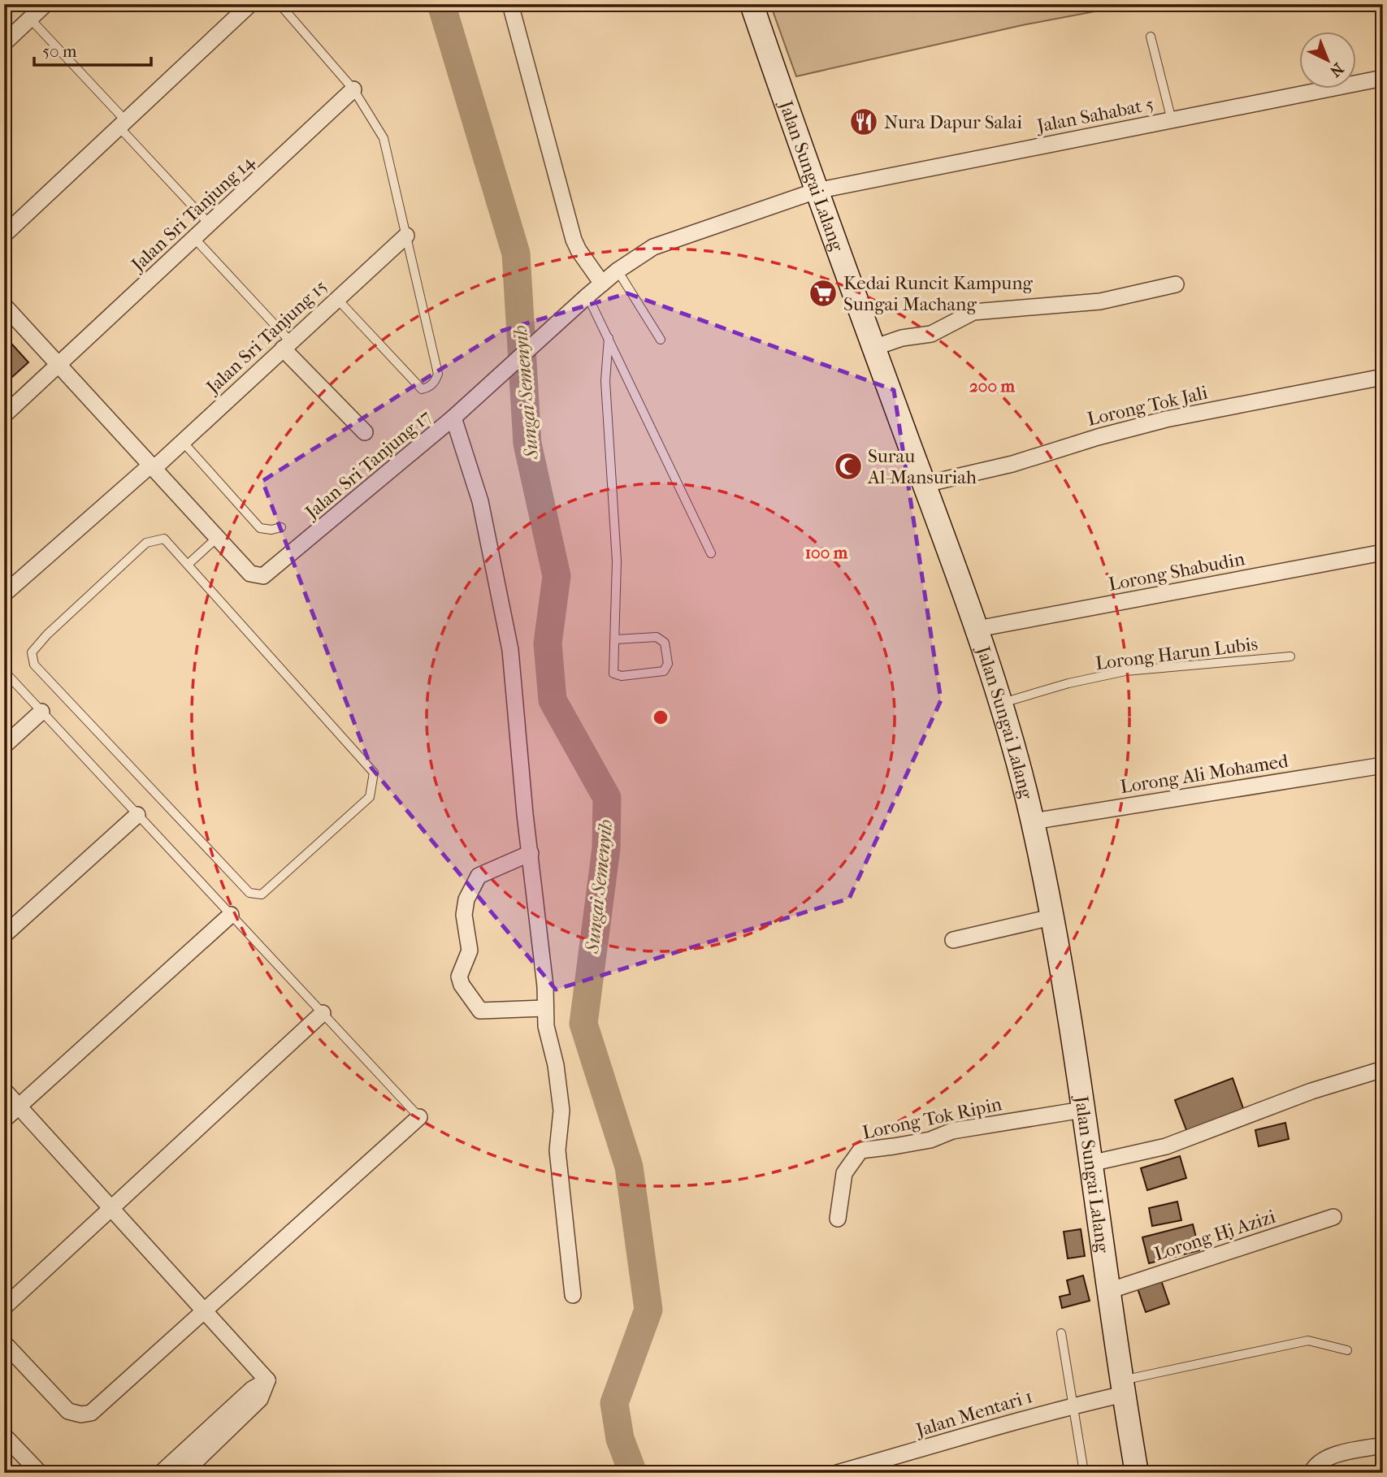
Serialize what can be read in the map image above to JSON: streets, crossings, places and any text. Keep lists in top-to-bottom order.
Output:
{
  "streets": {
    "street": [
      "Jalan Sahabat 5",
      "Jalan Sungai Lalang",
      "Jalan Sri Tanjung 14",
      "Jalan Sri Tanjung 15",
      "Lorong Tok Jali",
      "Jalan Sri Tanjung 17",
      "Lorong Shabudin",
      "Lorong Ali Mohamed",
      "Lorong Tok Ripin",
      "Lorong Hj Azizi",
      "Jalan Mentari 1"
    ],
    "lane": ["Lorong Harun Lubis"]
  },
  "crossings": [
    ["Jalan Sahabat 5", "Jalan Sungai Lalang"],
    ["Jalan Sahabat 5", "Jalan Sri Tanjung 17"],
    ["Jalan Sungai Lalang", "Lorong Tok Jali"],
    ["Jalan Sungai Lalang", "Jalan Sri Tanjung 17"],
    ["Jalan Sungai Lalang", "Lorong Shabudin"],
    ["Jalan Sungai Lalang", "Lorong Harun Lubis"],
    ["Jalan Sungai Lalang", "Lorong Ali Mohamed"],
    ["Jalan Sungai Lalang", "Lorong Tok Ripin"],
    ["Jalan Sungai Lalang", "Lorong Hj Azizi"],
    ["Jalan Sungai Lalang", "Jalan Mentari 1"],
    ["Jalan Sri Tanjung 14", "Jalan Sri Tanjung 17"],
    ["Jalan Sri Tanjung 15", "Jalan Sri Tanjung 17"]
  ],
  "water": ["Sungai Semenyih"],
  "places": {
    "restaurant": ["Nura Dapur Salai"],
    "supermarket": ["Kedai Runcit Kampung Sungai Machang"],
    "mosque": ["Surau Al-Mansuriah"]
  },
  "scale_bar": "50 m",
  "north": "bottom right",
  "rings": ["200 m", "100 m"]
}
